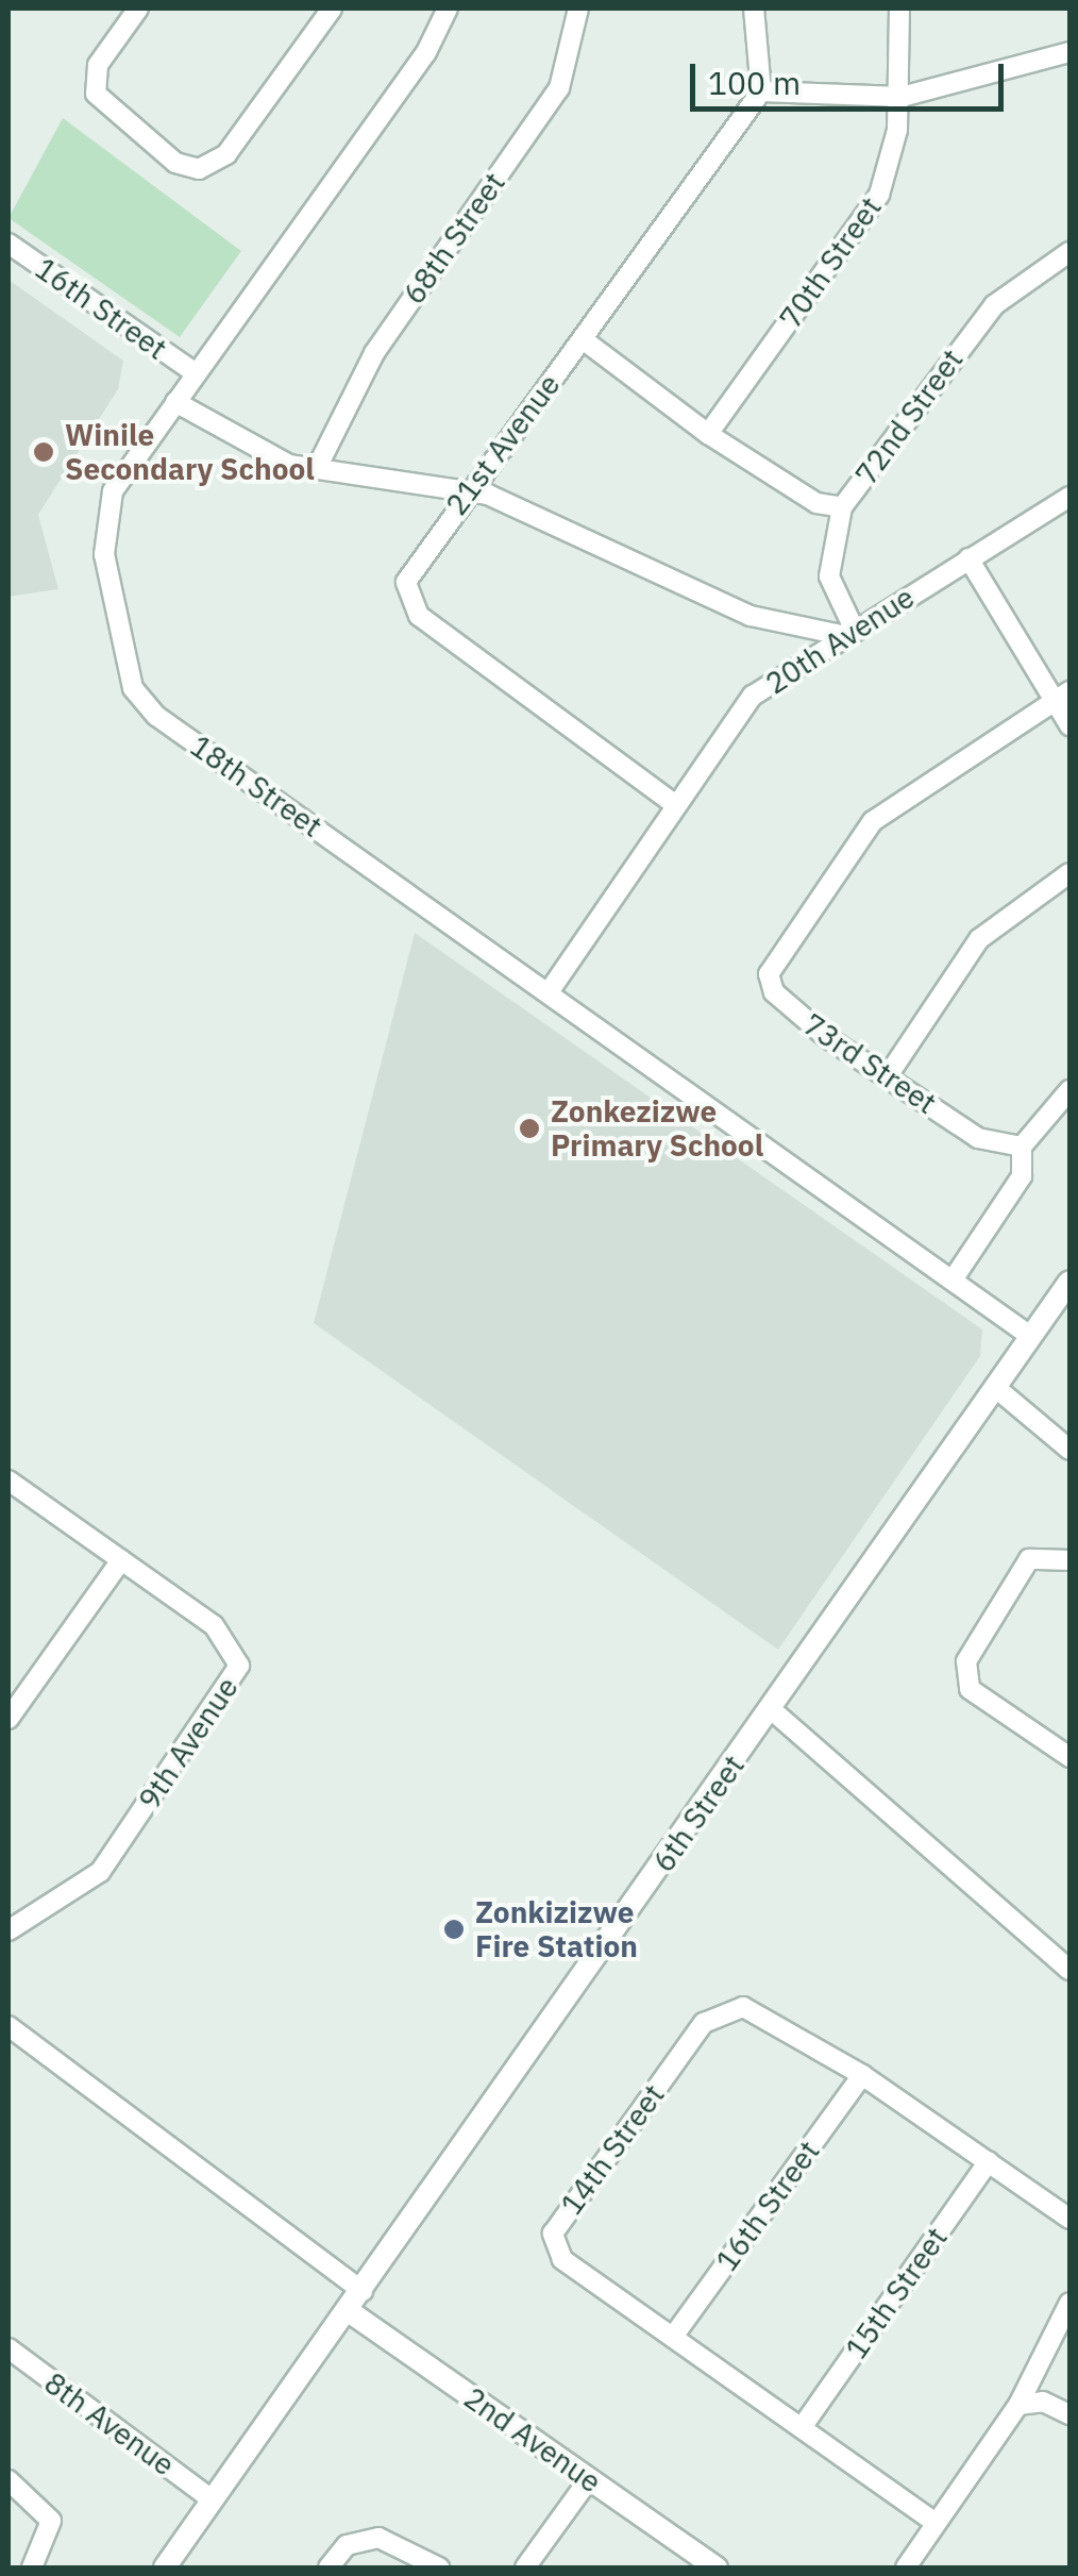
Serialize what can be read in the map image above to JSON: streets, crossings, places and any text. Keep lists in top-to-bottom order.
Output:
{
  "streets": {
    "street": [
      "68th Street",
      "70th Street",
      "16th Street",
      "72nd Street",
      "21st Avenue",
      "20th Avenue",
      "18th Street",
      "73rd Street",
      "9th Avenue",
      "6th Street",
      "14th Street",
      "15th Street",
      "8th Avenue",
      "2nd Avenue"
    ]
  },
  "crossings": [
    ["70th Street", "72nd Street"],
    ["16th Street", "18th Street"],
    ["16th Street", "14th Street"],
    ["72nd Street", "21st Avenue"],
    ["21st Avenue", "20th Avenue"],
    ["20th Avenue", "18th Street"],
    ["18th Street", "6th Street"],
    ["6th Street", "8th Avenue"],
    ["6th Street", "2nd Avenue"],
    ["14th Street", "15th Street"]
  ],
  "places": ["Winile Secondary School", "Zonkezizwe Primary School", "Zonkizizwe Fire Station"],
  "scale_bar": "100 m"
}
